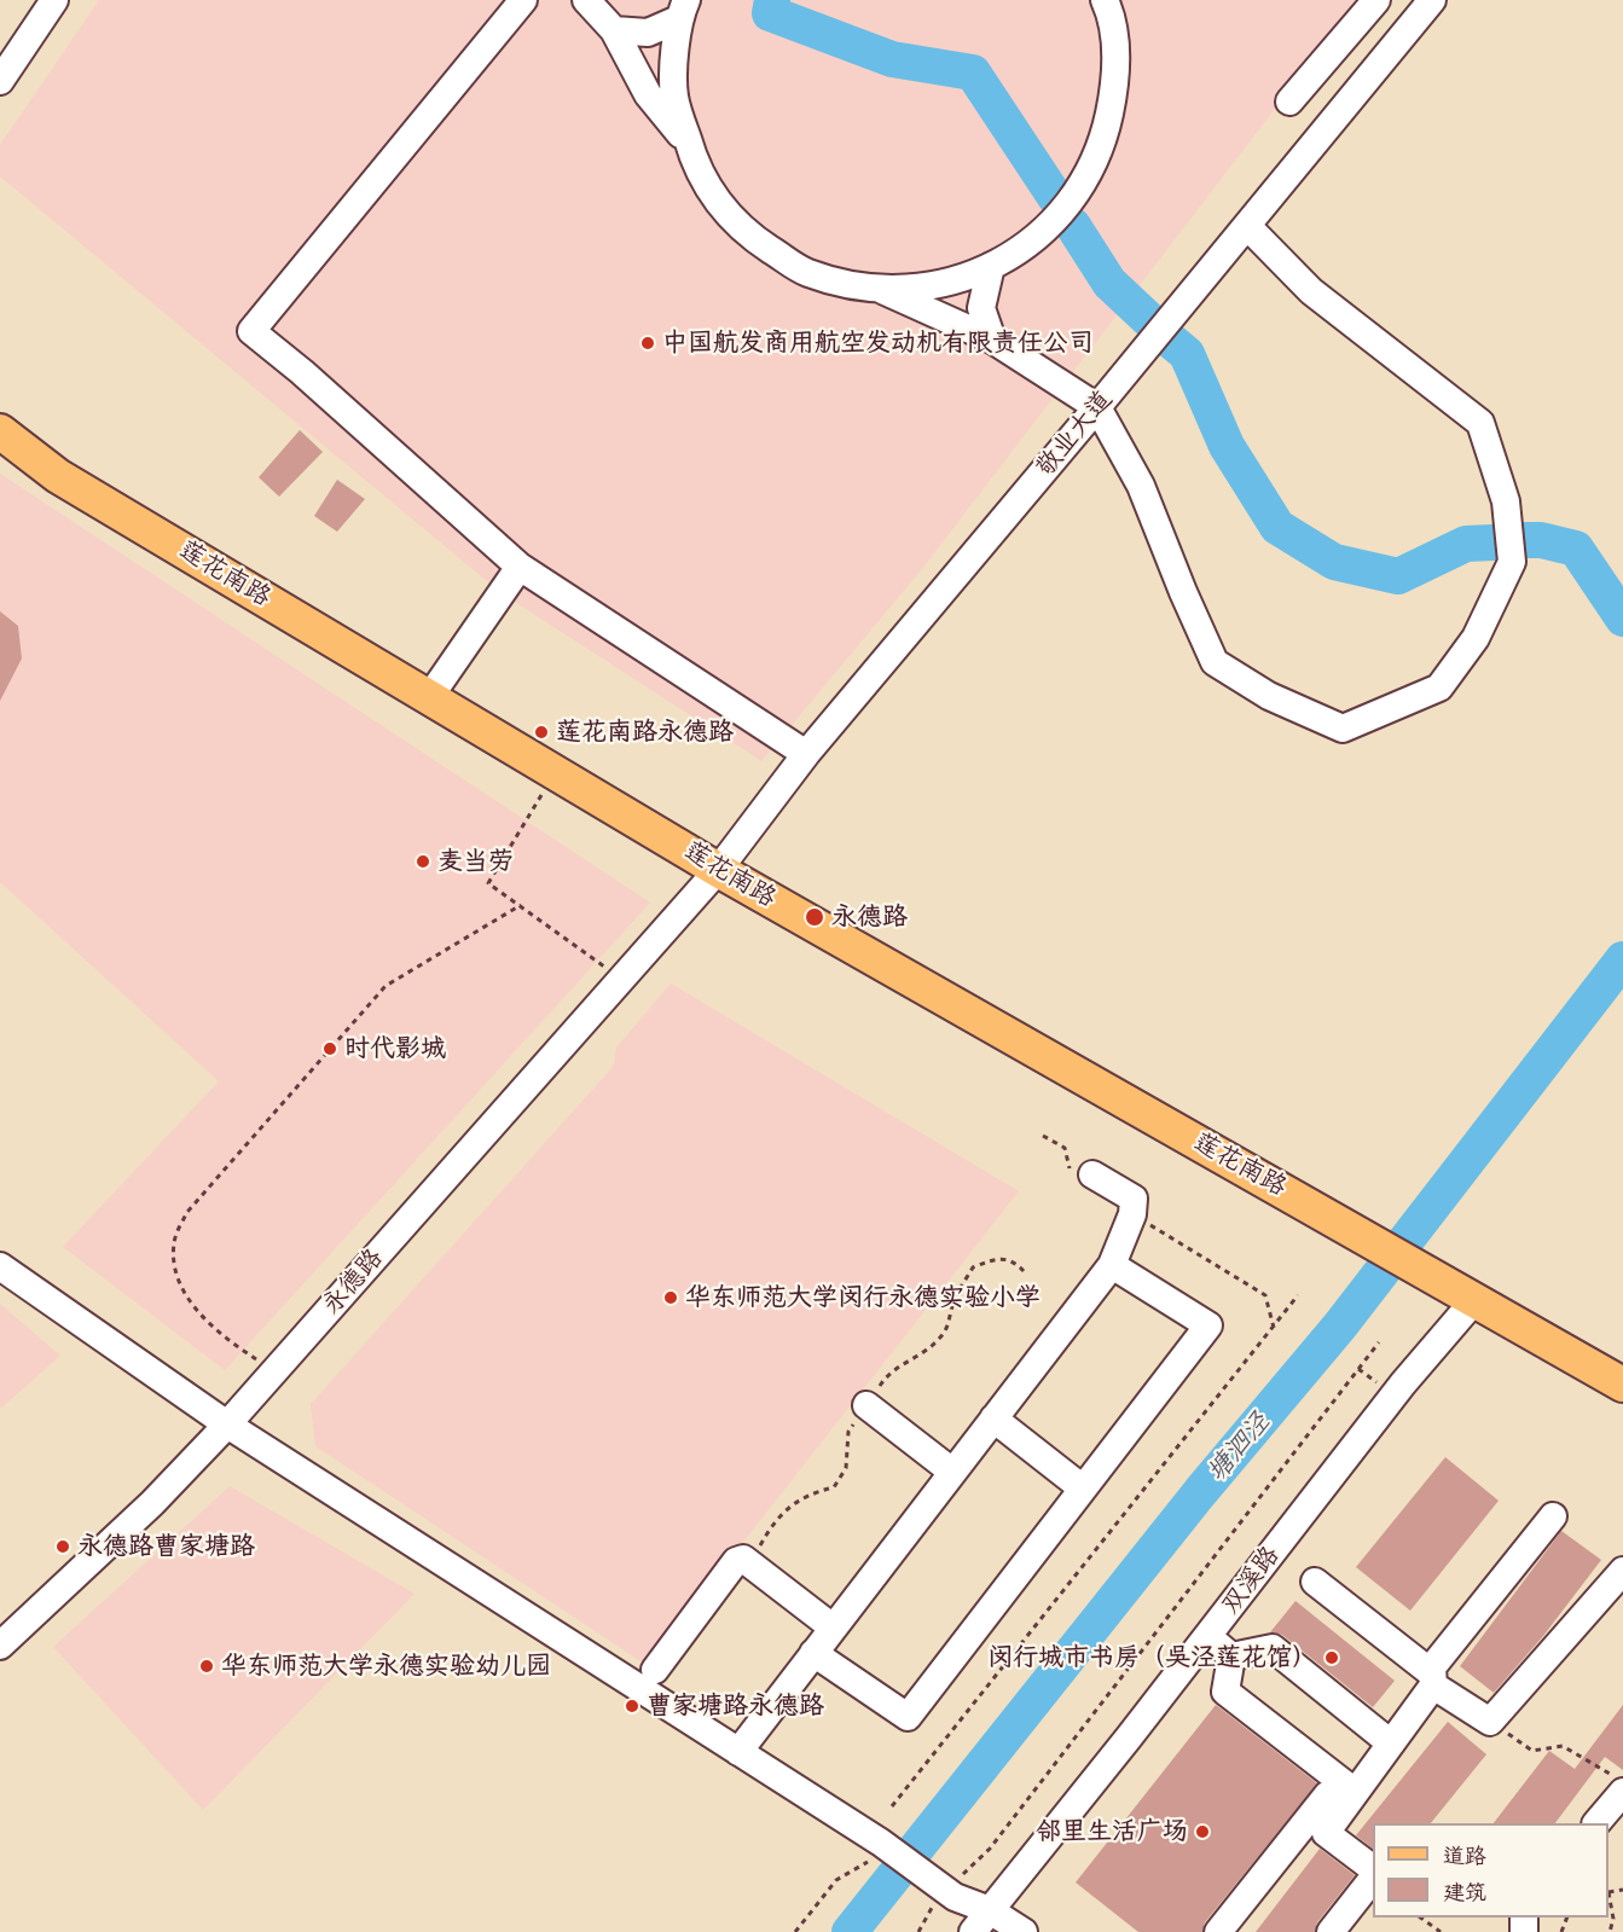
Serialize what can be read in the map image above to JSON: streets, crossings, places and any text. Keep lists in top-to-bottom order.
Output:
{
  "streets": {
    "main road": ["莲花南路"],
    "street": ["敬业大道", "永德路", "双溪路"]
  },
  "crossings": [
    ["敬业大道", "莲花南路"],
    ["敬业大道", "永德路"],
    ["莲花南路", "永德路"],
    ["莲花南路", "双溪路"]
  ],
  "water": ["塘泗泾"],
  "places": [
    "中国航发商用航空发动机有限责任公司",
    "莲花南路永德路",
    "麦当劳",
    "永德路",
    "时代影城",
    "华东师范大学闵行永德实验小学",
    "永德路曹家塘路",
    "闵行城市书房（吴泾莲花馆）",
    "华东师范大学永德实验幼儿园",
    "曹家塘路永德路",
    "邻里生活广场"
  ],
  "legend": ["道路", "建筑"]
}
